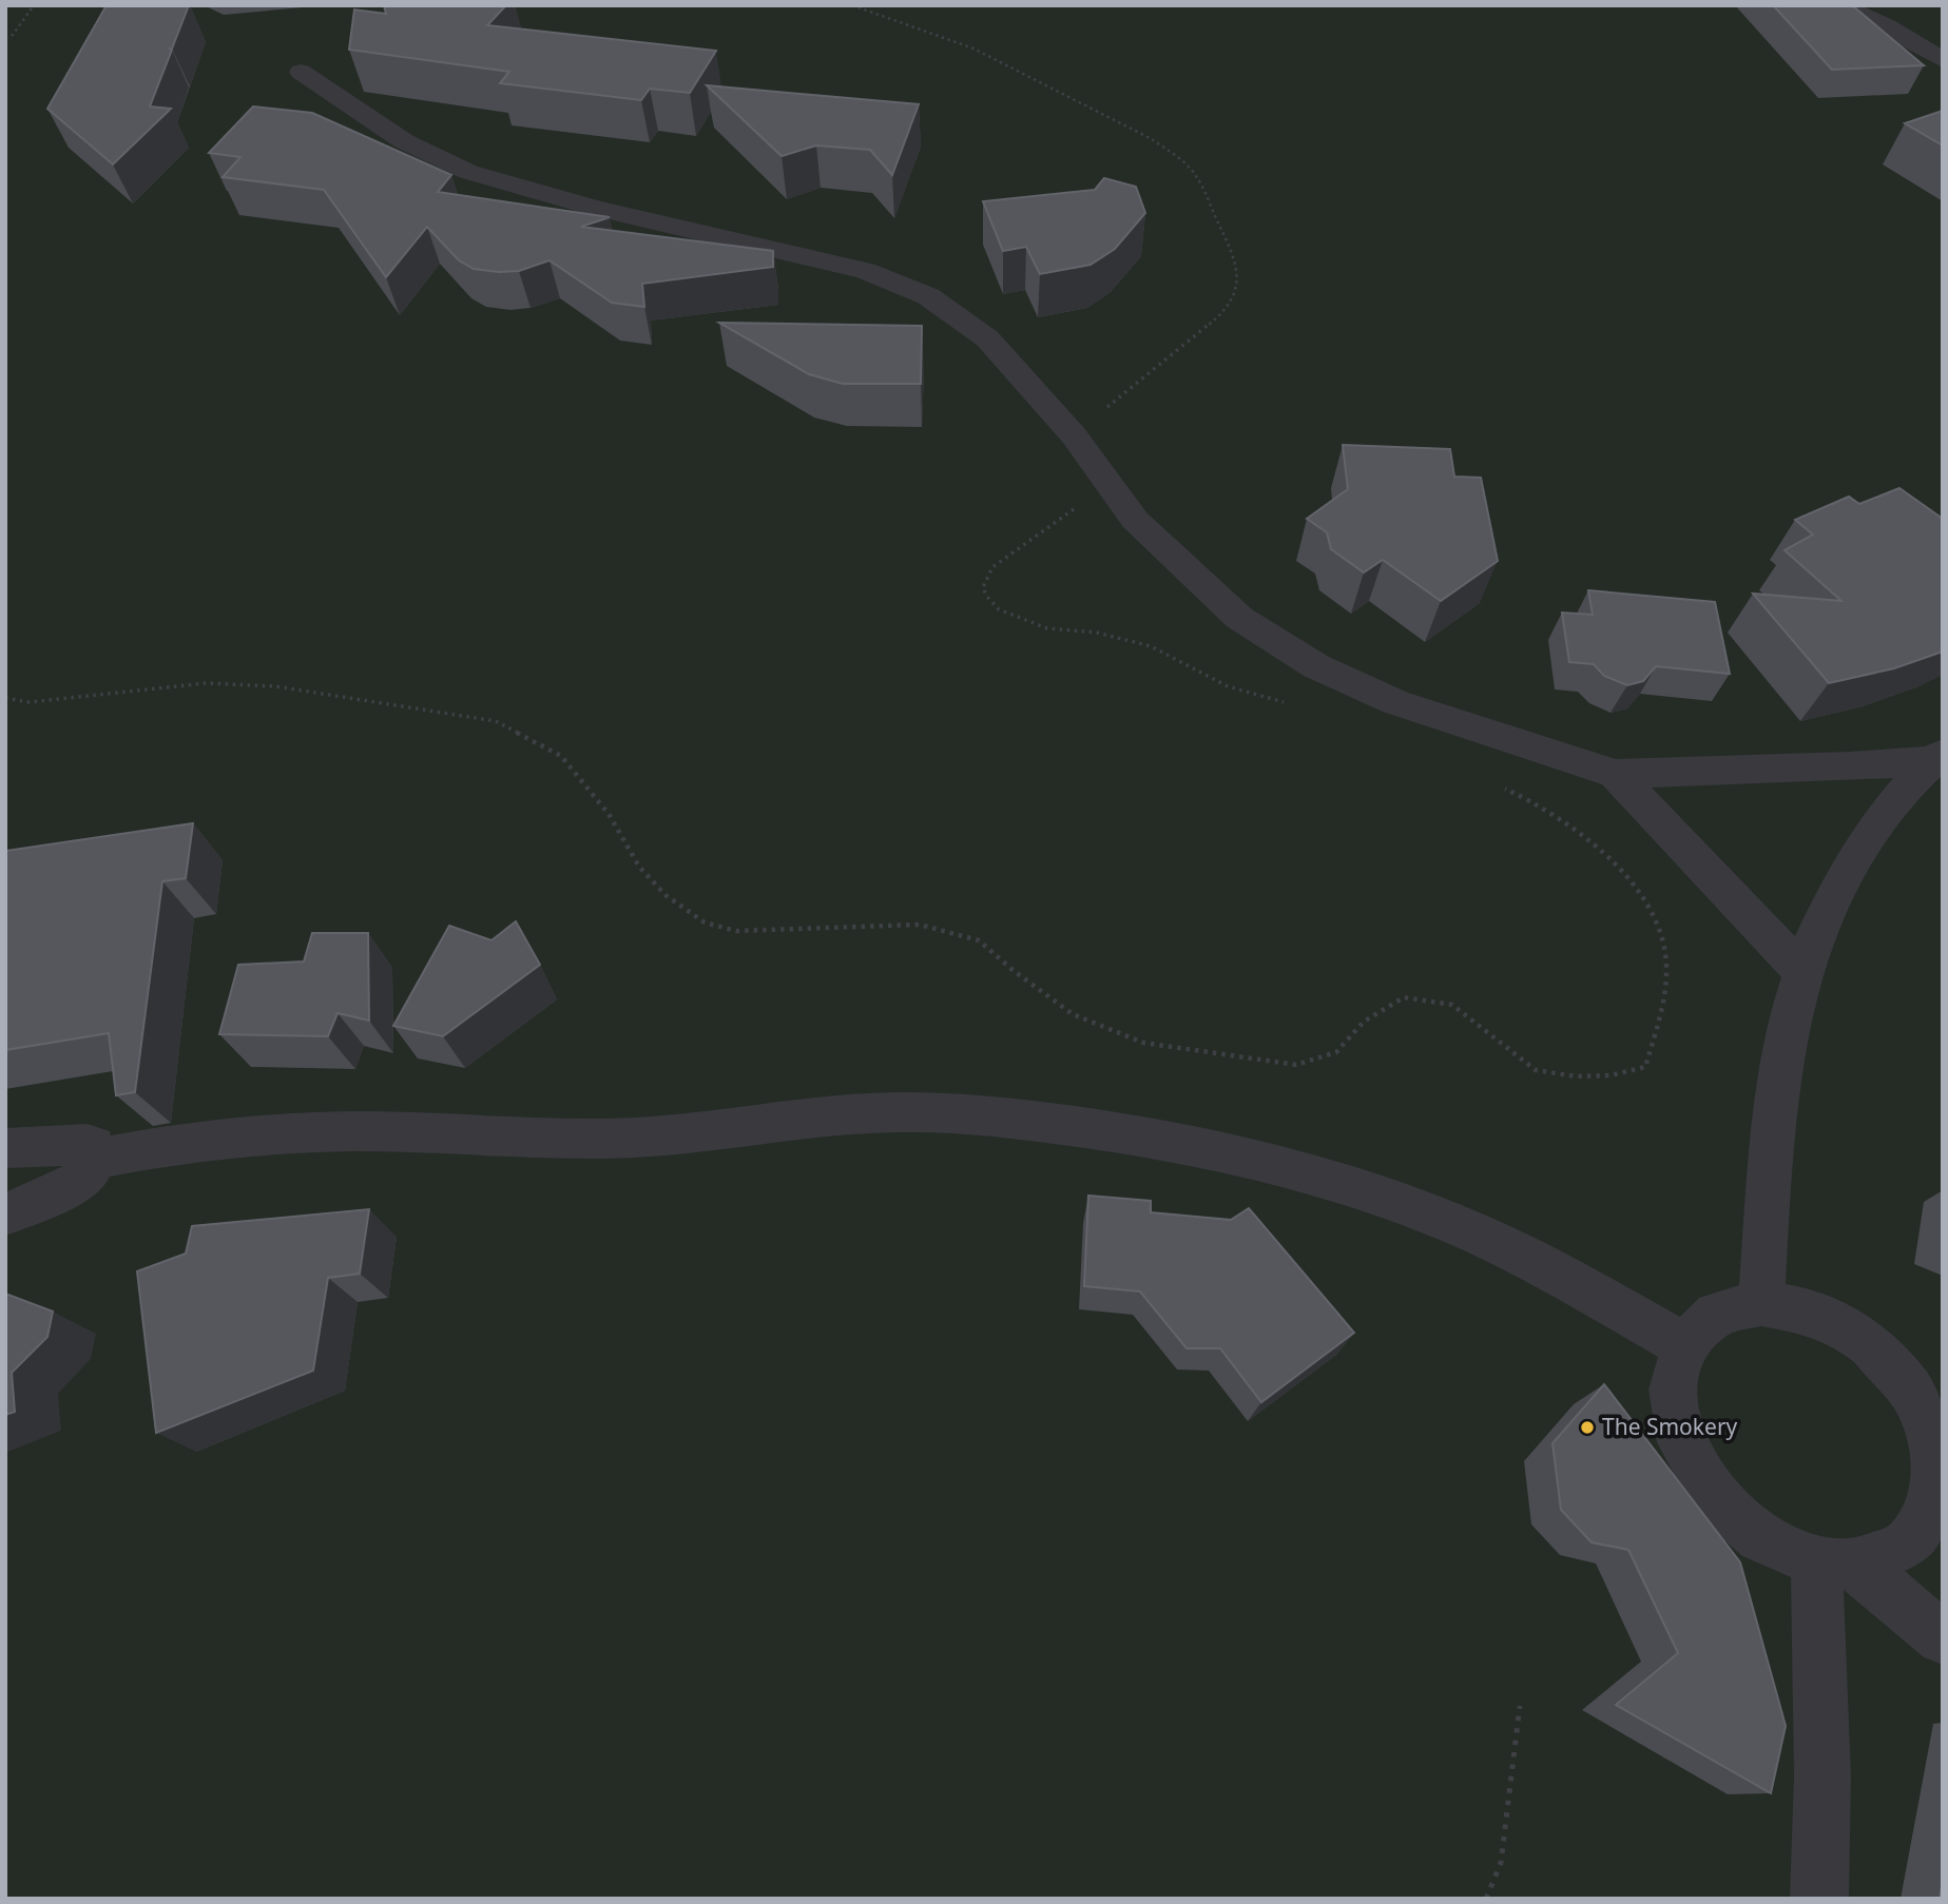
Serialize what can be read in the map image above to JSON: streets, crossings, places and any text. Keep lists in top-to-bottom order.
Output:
{
  "places": ["The Smokery"]
}
